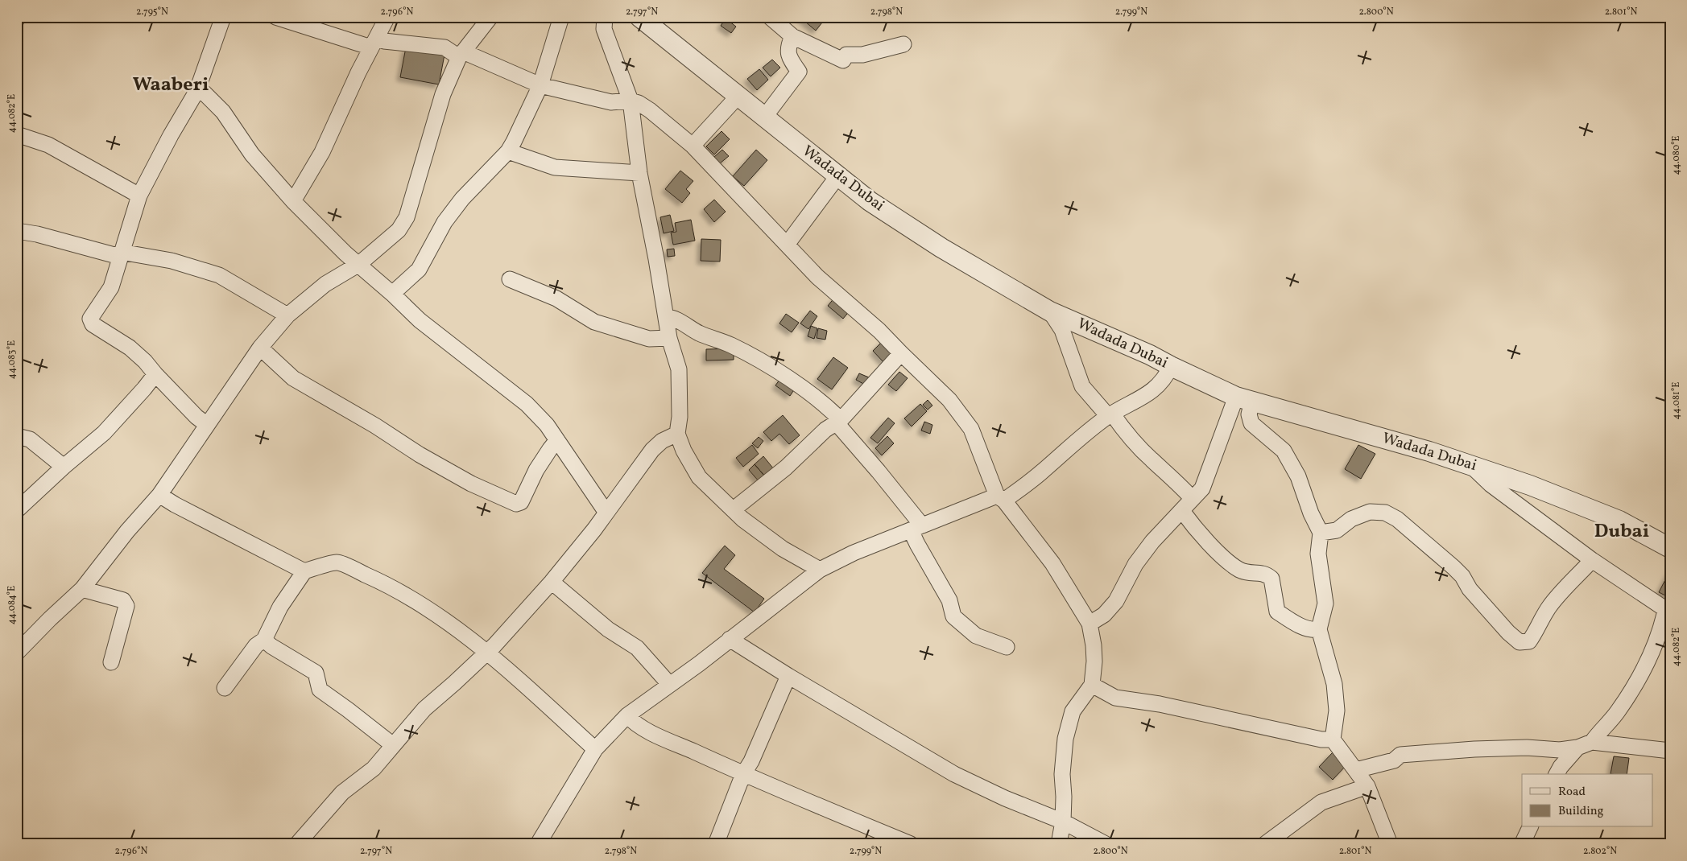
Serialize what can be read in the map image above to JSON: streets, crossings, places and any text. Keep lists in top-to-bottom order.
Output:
{
  "streets": {
    "street": ["Wadada Dubai"]
  },
  "districts": ["Waaberi", "Dubai"],
  "legend": ["Road", "Building"],
  "coordinates": [
    "2.795°N",
    "2.796°N",
    "2.797°N",
    "2.798°N",
    "2.799°N",
    "2.800°N",
    "2.801°N",
    "44.082°E",
    "44.080°E",
    "44.083°E",
    "44.081°E",
    "44.084°E",
    "2.802°N"
  ]
}
